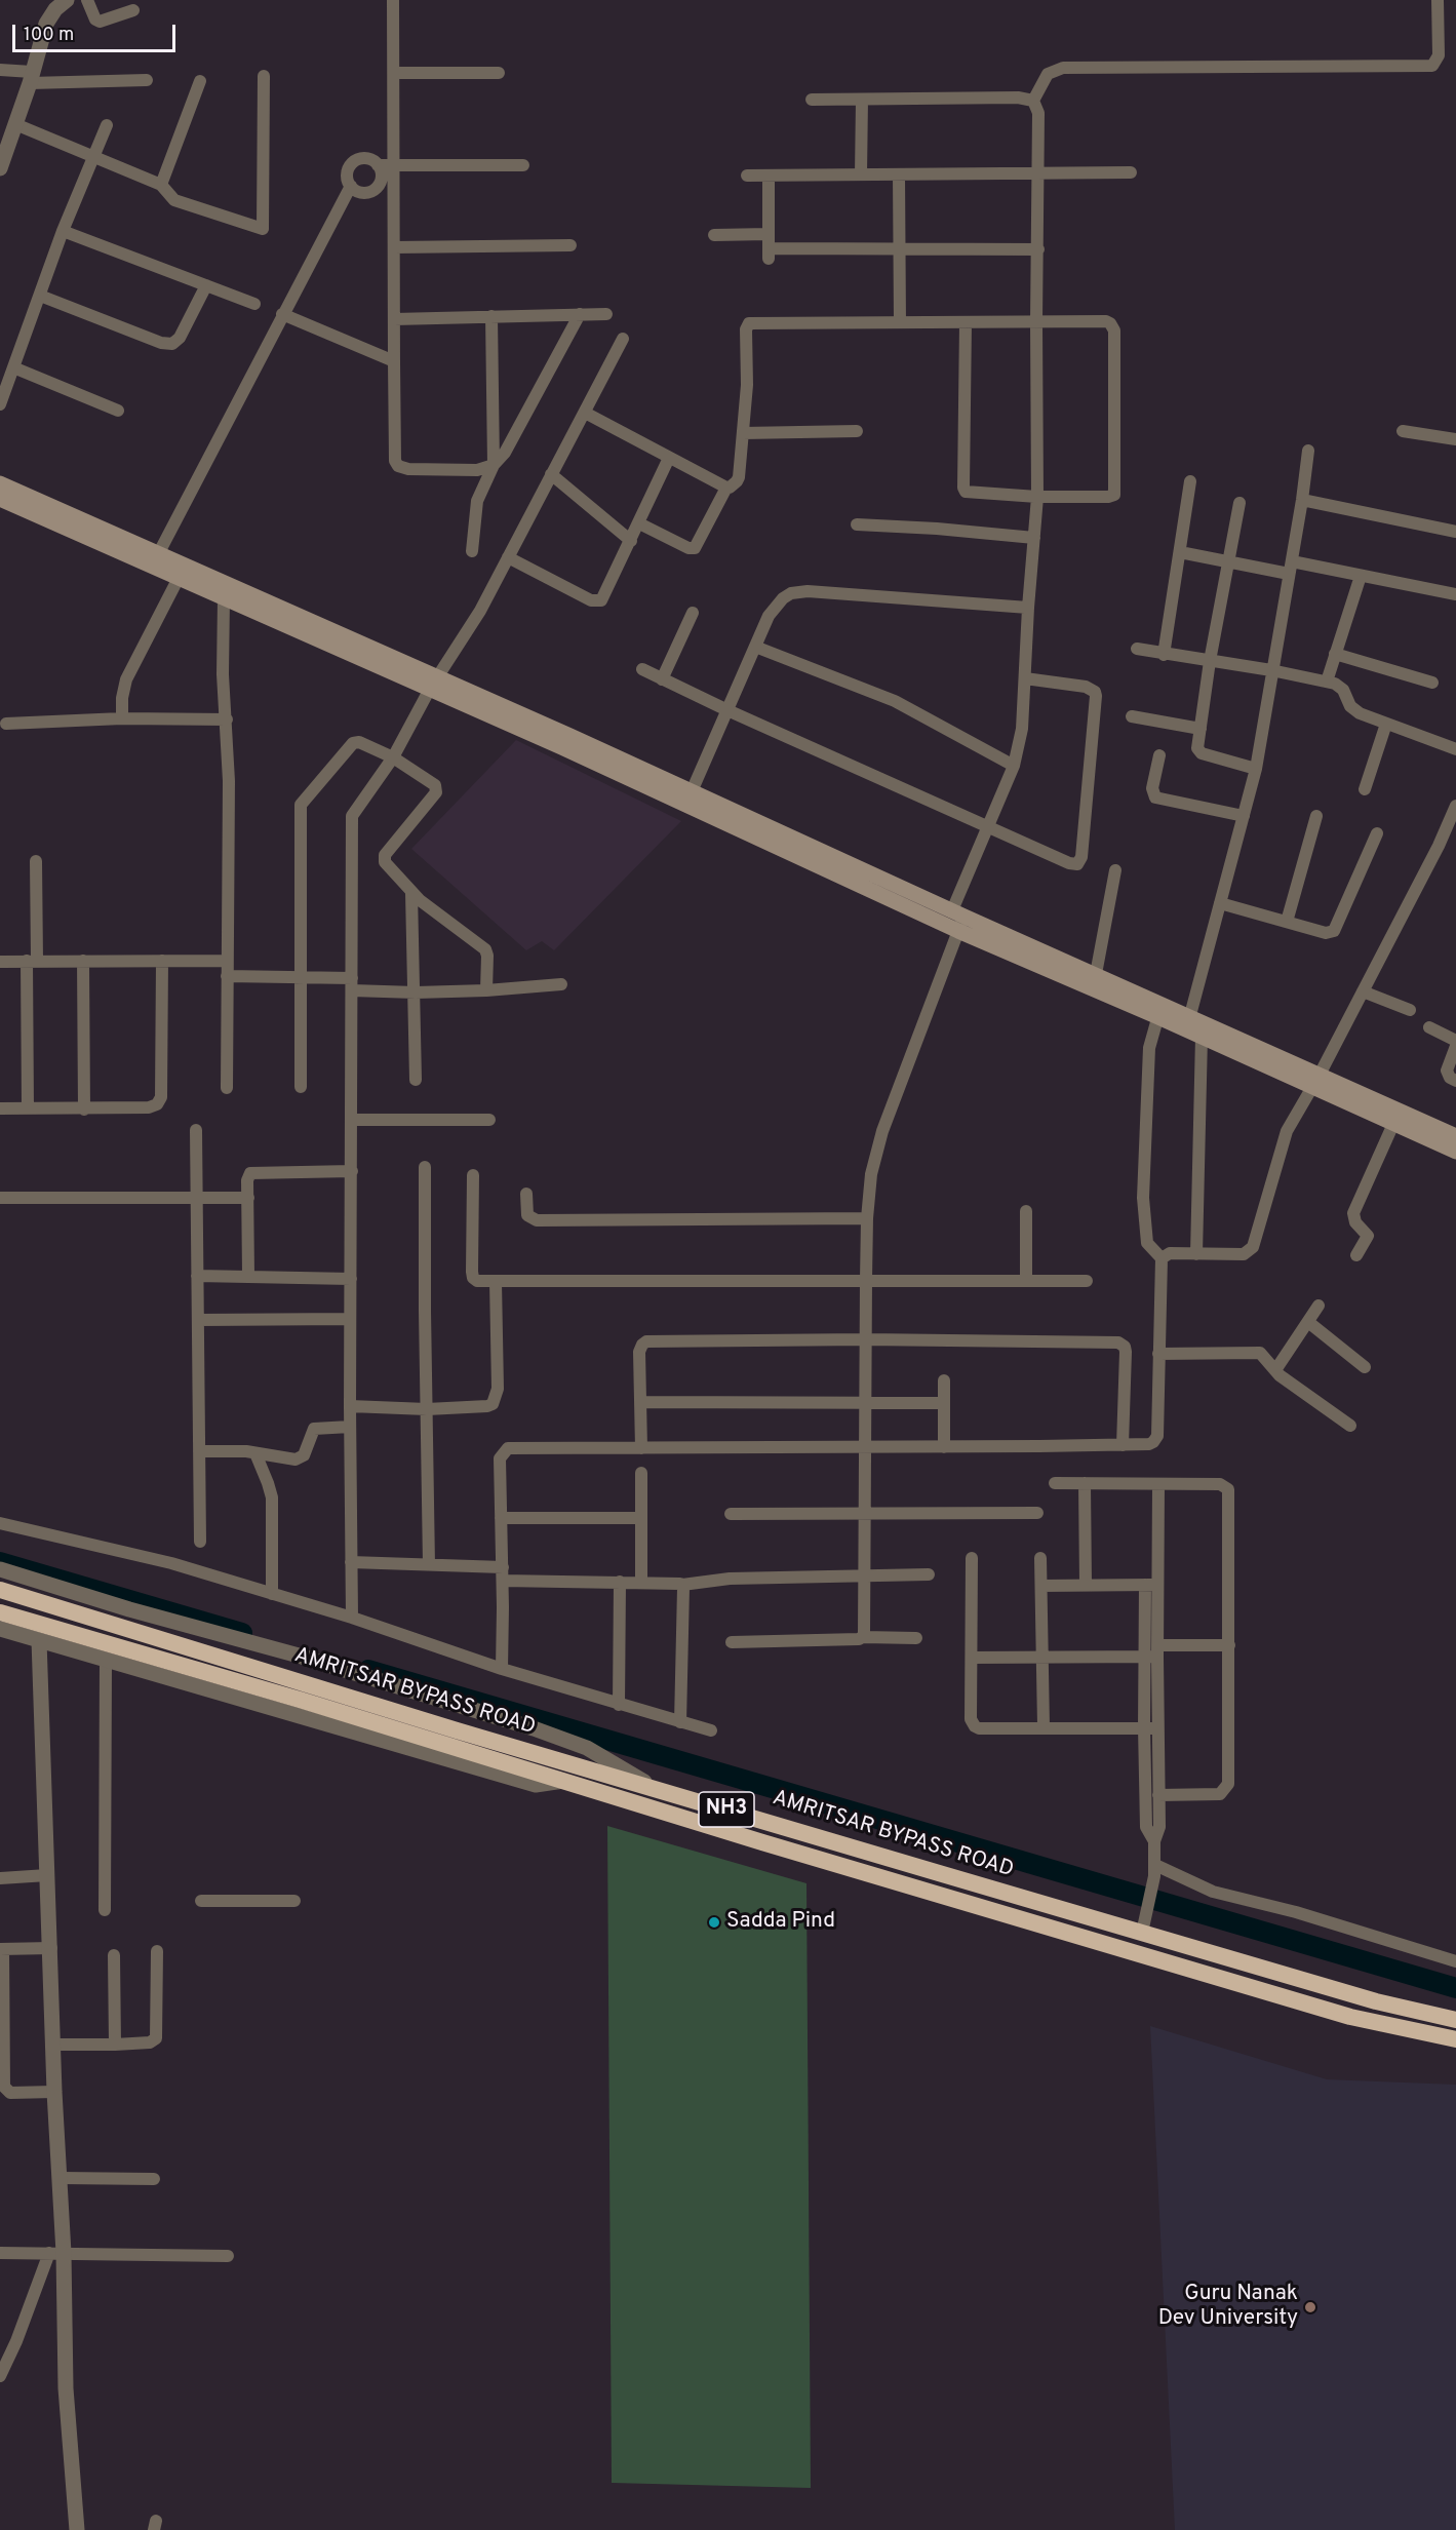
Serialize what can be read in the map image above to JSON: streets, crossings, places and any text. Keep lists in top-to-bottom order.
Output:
{
  "streets": {
    "highway": ["AMRITSAR BYPASS ROAD", "NH3"]
  },
  "places": ["Sadda Pind", "Guru Nanak Dev University"],
  "scale_bar": "100 m"
}
